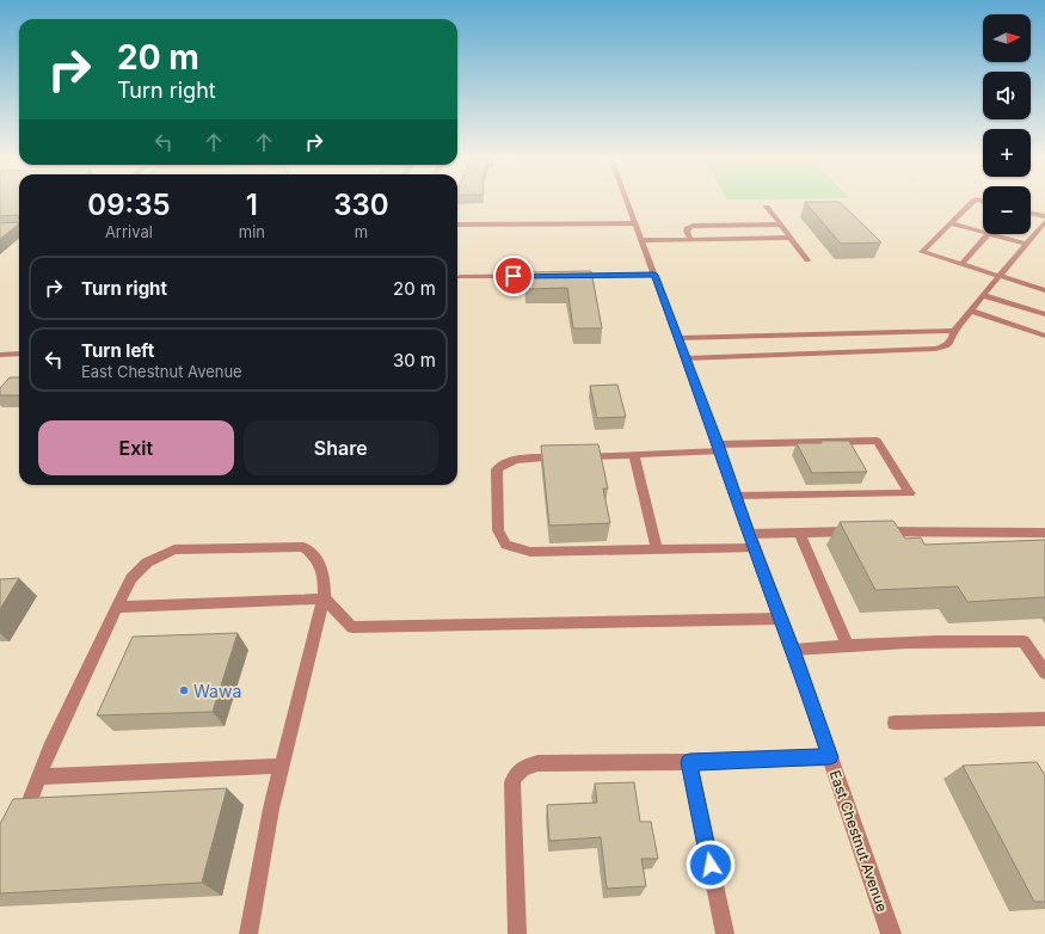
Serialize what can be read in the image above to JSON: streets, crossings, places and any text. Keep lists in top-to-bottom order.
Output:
{
  "streets": {
    "street": ["East Chestnut Avenue"]
  },
  "places": ["Wawa"],
  "north": "right",
  "page": {
    "map_buttons": ["+", "−"],
    "turn": ["20 m", "Turn right"],
    "eta": [
      "09:35",
      "Arrival",
      "1",
      "min",
      "330",
      "m"
    ],
    "list": [
      {
        "name": "Turn right",
        "value": "20 m"
      },
      {
        "name": "Turn left",
        "note": "East Chestnut Avenue",
        "value": "30 m"
      }
    ],
    "buttons": ["Exit", "Share"]
  }
}
